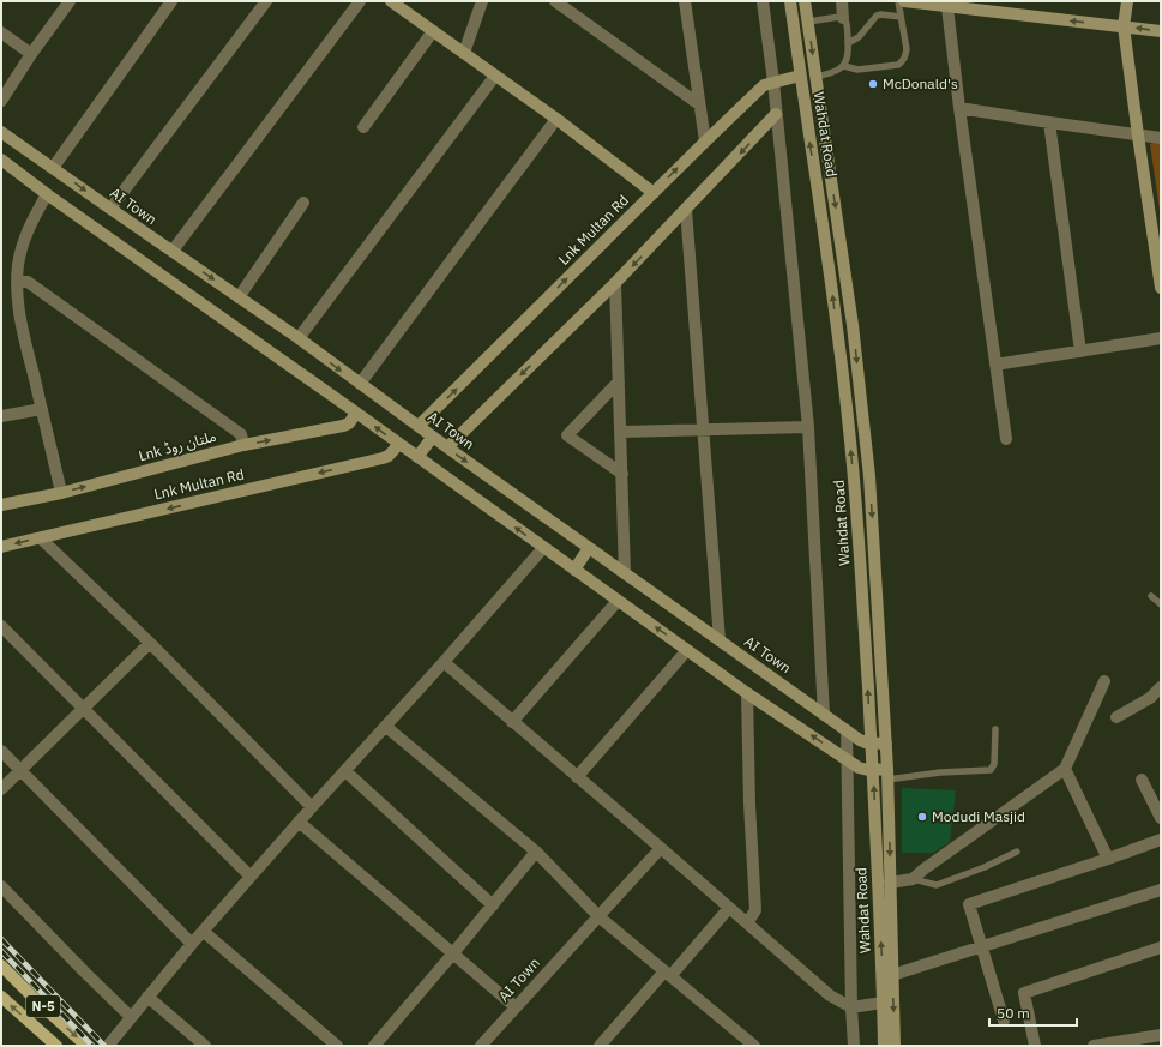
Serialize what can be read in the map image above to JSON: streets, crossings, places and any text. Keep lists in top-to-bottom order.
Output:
{
  "streets": {
    "main road": ["N-5"],
    "street": [
      "Wahdat Road",
      "AI Town",
      "Lnk Multan Rd",
      "Lnk ملتان روڈ"
    ]
  },
  "crossings": [
    ["Wahdat Road", "AI Town"],
    ["Wahdat Road", "Lnk Multan Rd"],
    ["AI Town", "Lnk Multan Rd"]
  ],
  "one_way": ["Lnk ملتان روڈ"],
  "places": ["McDonald's", "Modudi Masjid"],
  "scale_bar": "50 m"
}
